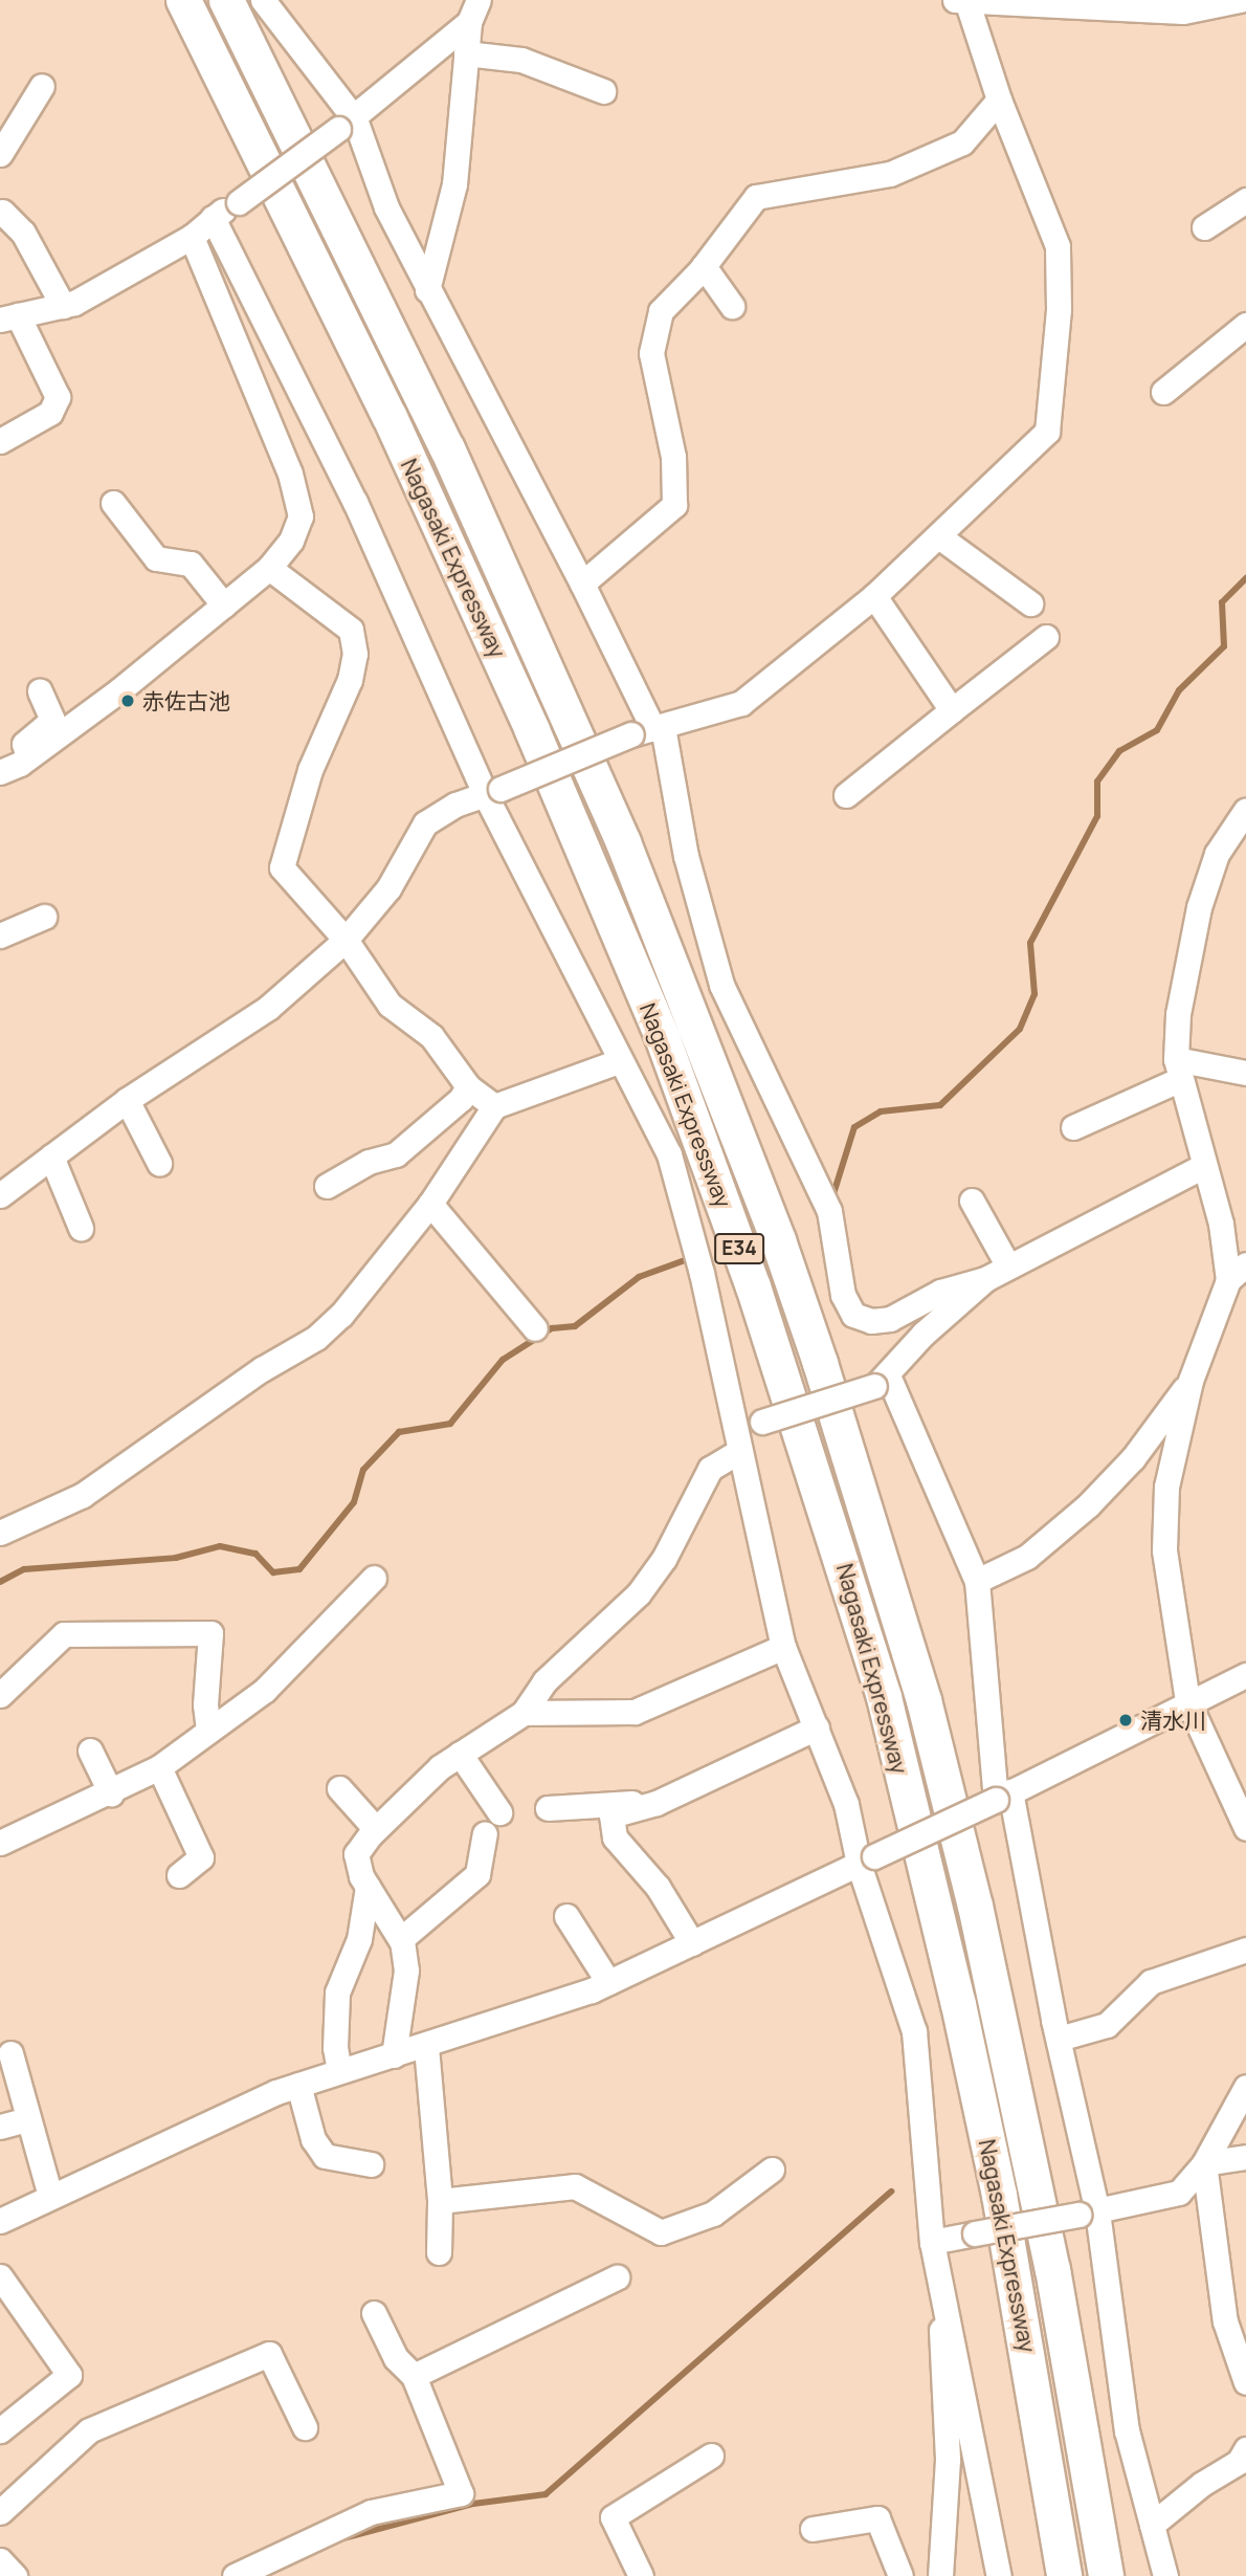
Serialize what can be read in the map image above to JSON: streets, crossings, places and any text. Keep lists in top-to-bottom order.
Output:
{
  "streets": {
    "highway": ["Nagasaki Expressway", "E34"]
  },
  "places": ["赤佐古池", "清水川"]
}
